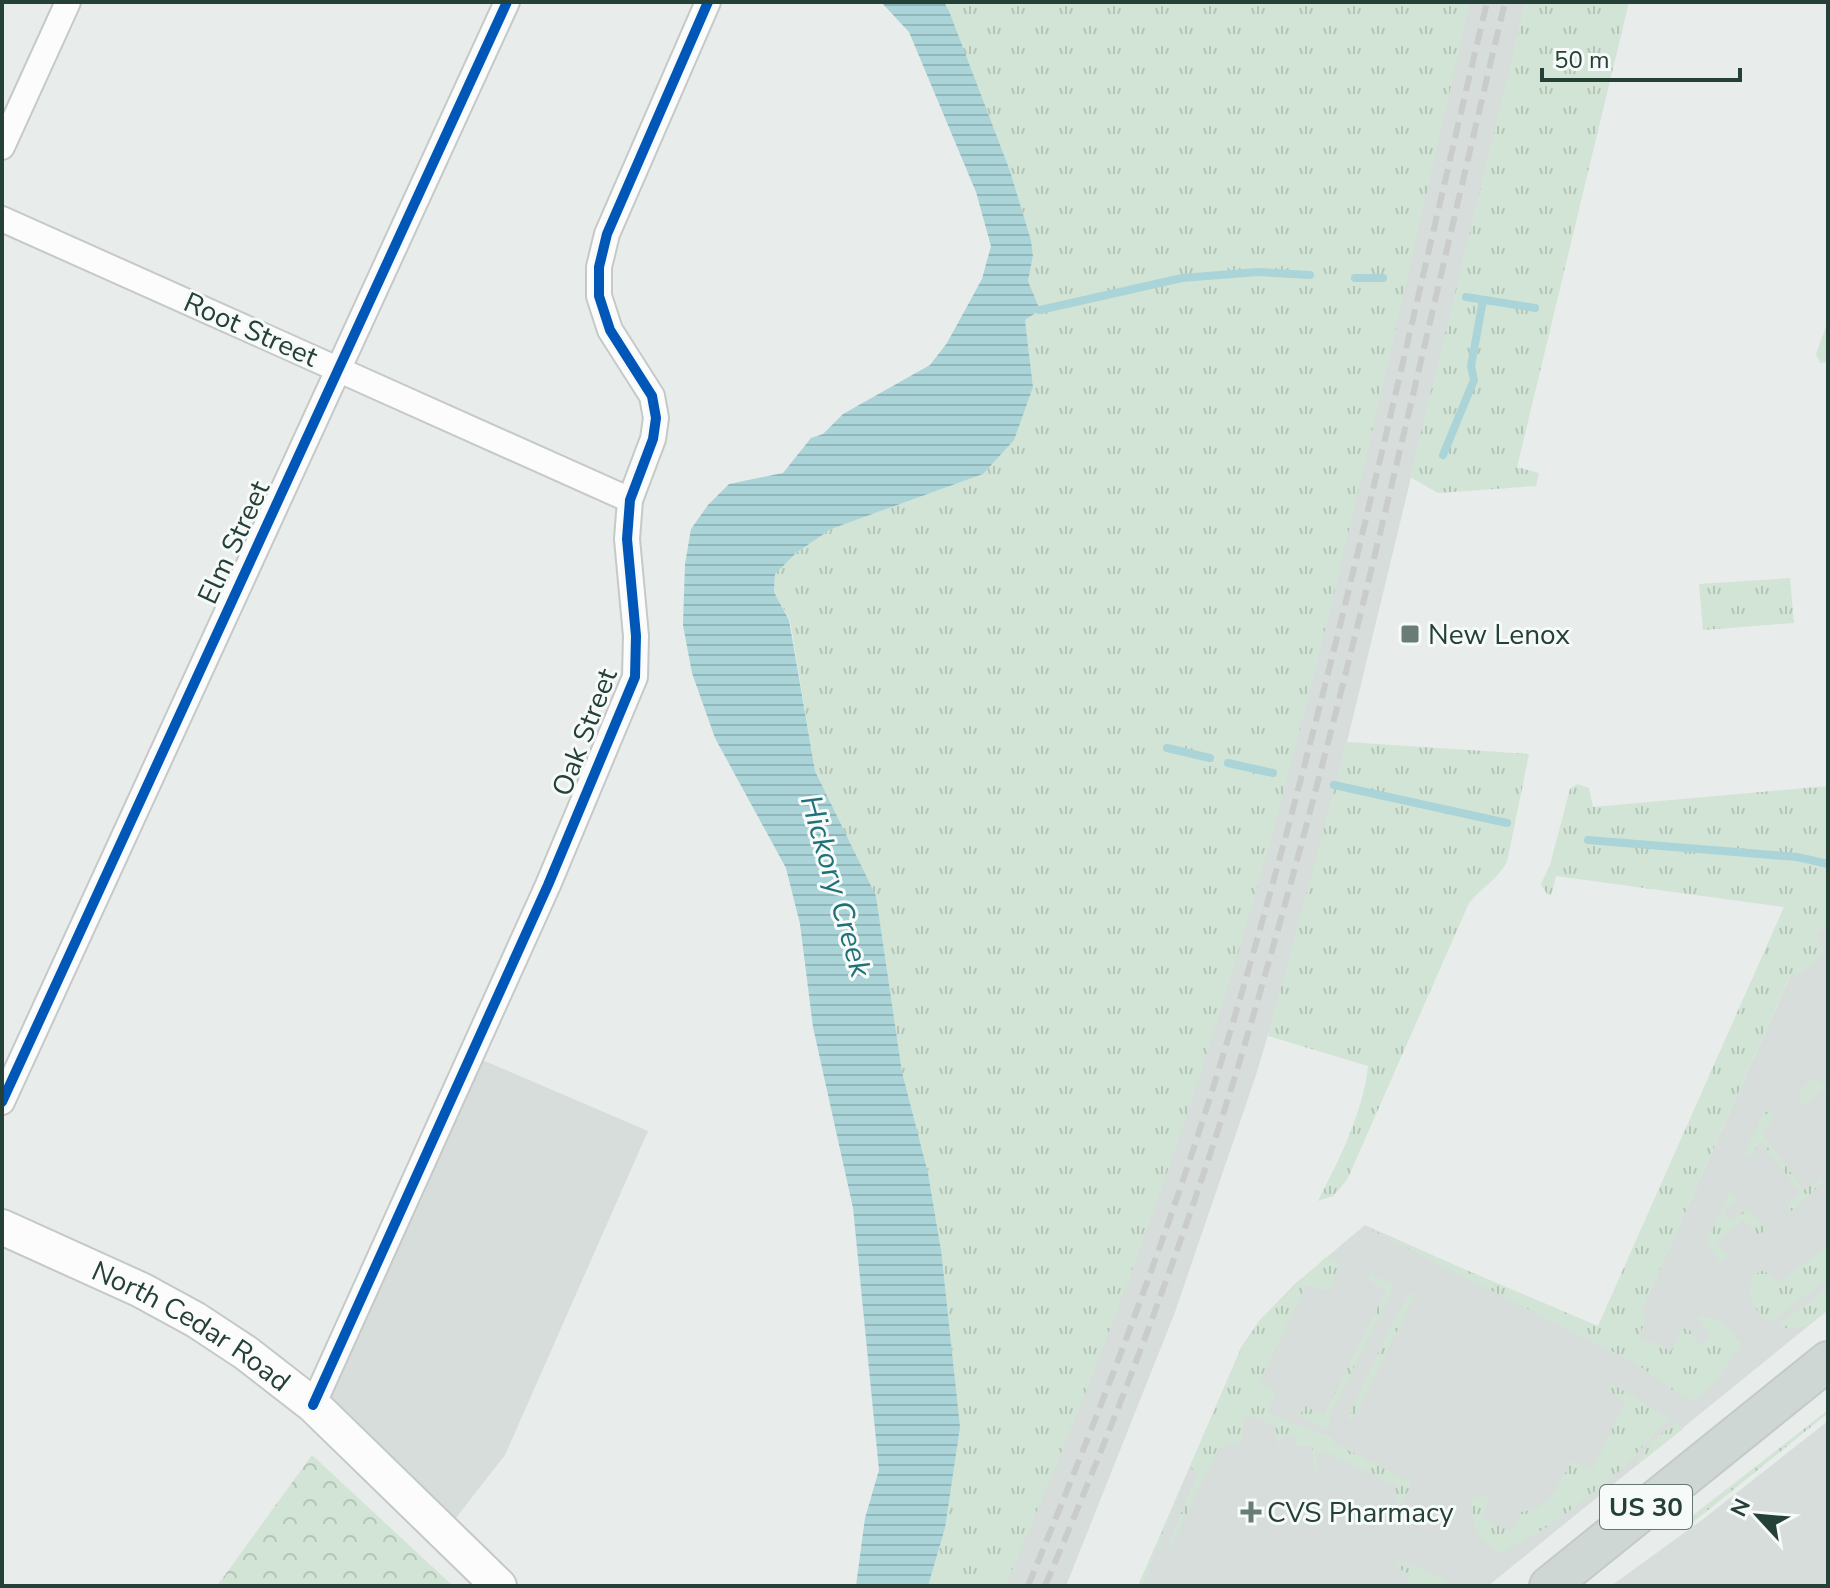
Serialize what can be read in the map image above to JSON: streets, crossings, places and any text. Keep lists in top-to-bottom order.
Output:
{
  "streets": {
    "main road": ["US 30"],
    "street": [
      "Root Street",
      "Elm Street",
      "Oak Street",
      "North Cedar Road"
    ]
  },
  "crossings": [
    ["Root Street", "Elm Street"],
    ["Root Street", "Oak Street"],
    ["Oak Street", "North Cedar Road"]
  ],
  "water": ["Hickory Creek"],
  "places": {
    "transit": ["New Lenox"],
    "health": ["CVS Pharmacy"]
  },
  "scale_bar": "50 m",
  "north": "top left"
}
